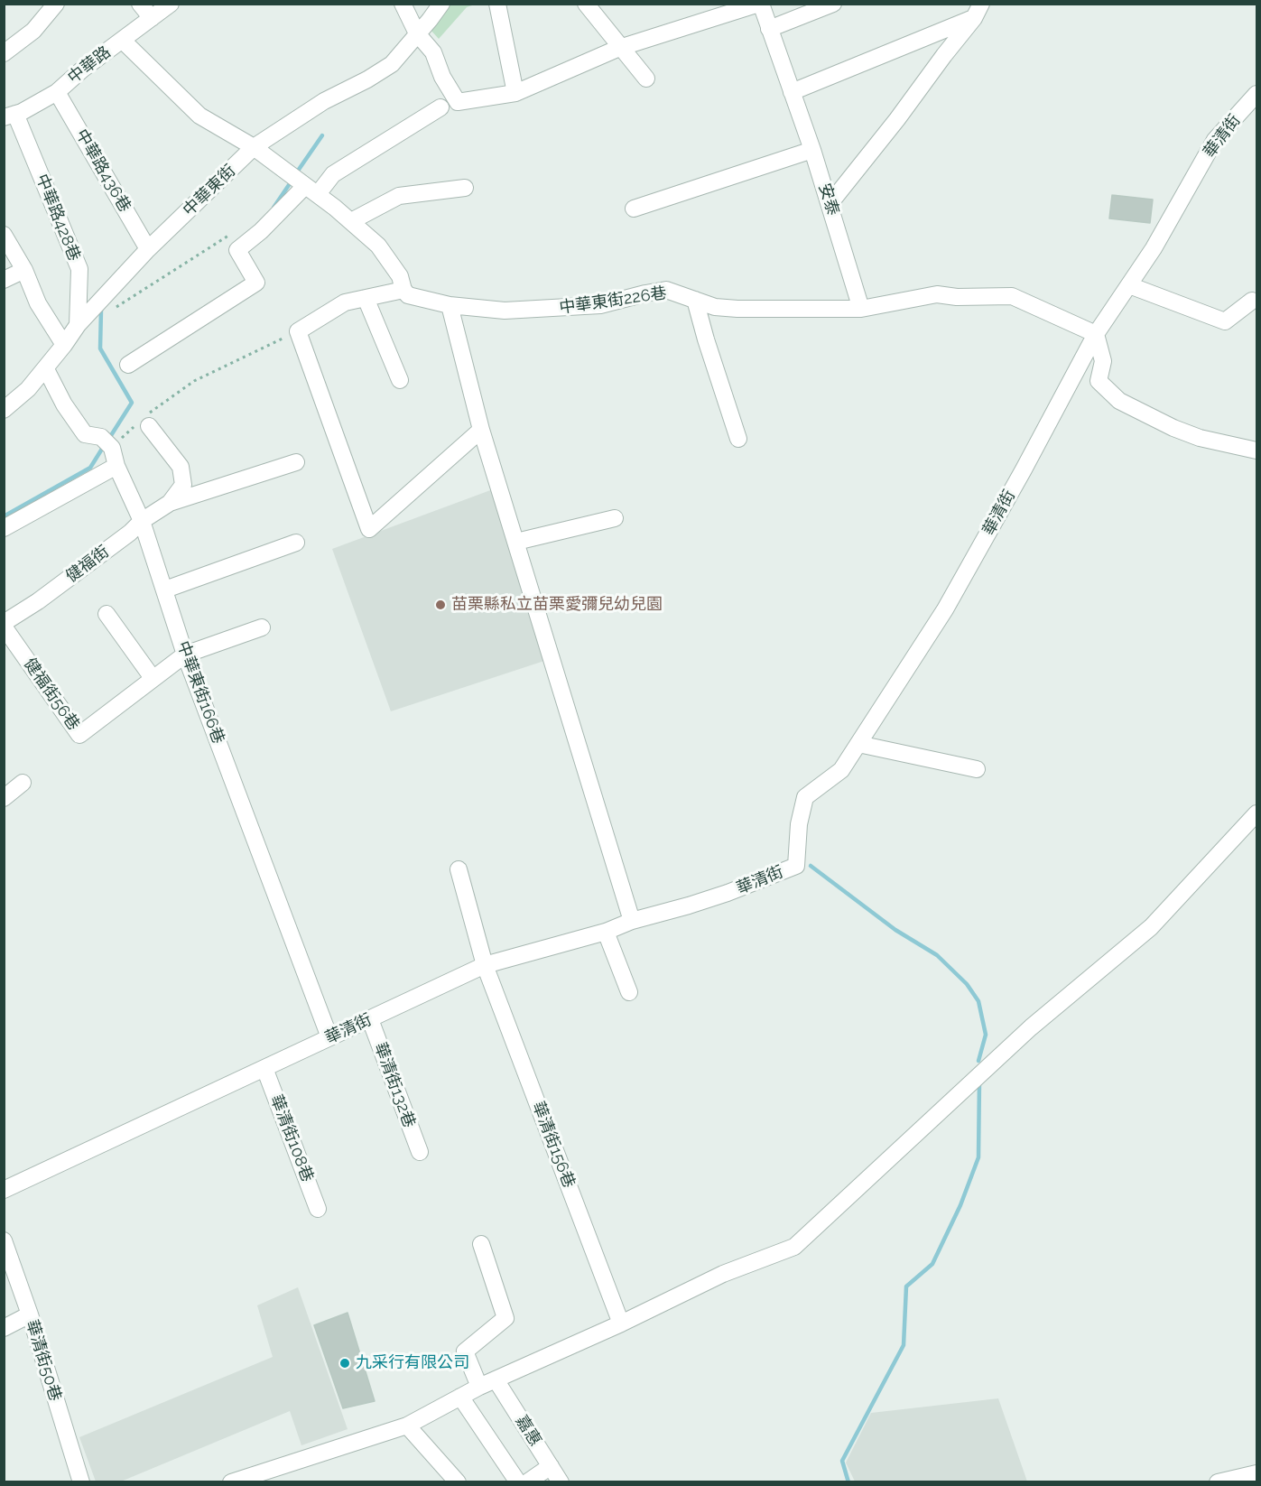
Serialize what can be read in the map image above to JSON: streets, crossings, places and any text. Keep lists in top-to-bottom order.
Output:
{
  "streets": {
    "street": [
      "中華路",
      "華清街",
      "中華路436巷",
      "中華東街",
      "安泰",
      "中華路428巷",
      "中華東街226巷",
      "健福街",
      "中華東街166巷",
      "健福街56巷",
      "華清街132巷",
      "華清街108巷",
      "華清街156巷",
      "華清街50巷",
      "嘉惠"
    ]
  },
  "crossings": [
    ["中華路", "中華路436巷"],
    ["中華路", "中華路428巷"],
    ["華清街", "中華東街226巷"],
    ["華清街", "中華東街166巷"],
    ["華清街", "華清街132巷"],
    ["華清街", "華清街108巷"],
    ["華清街", "華清街156巷"],
    ["中華路436巷", "中華東街"],
    ["中華東街", "安泰"],
    ["中華東街", "中華路428巷"],
    ["安泰", "中華東街226巷"],
    ["健福街", "中華東街166巷"],
    ["健福街", "健福街56巷"]
  ],
  "places": ["苗栗縣私立苗栗愛彌兒幼兒園", "九采行有限公司"]
}
